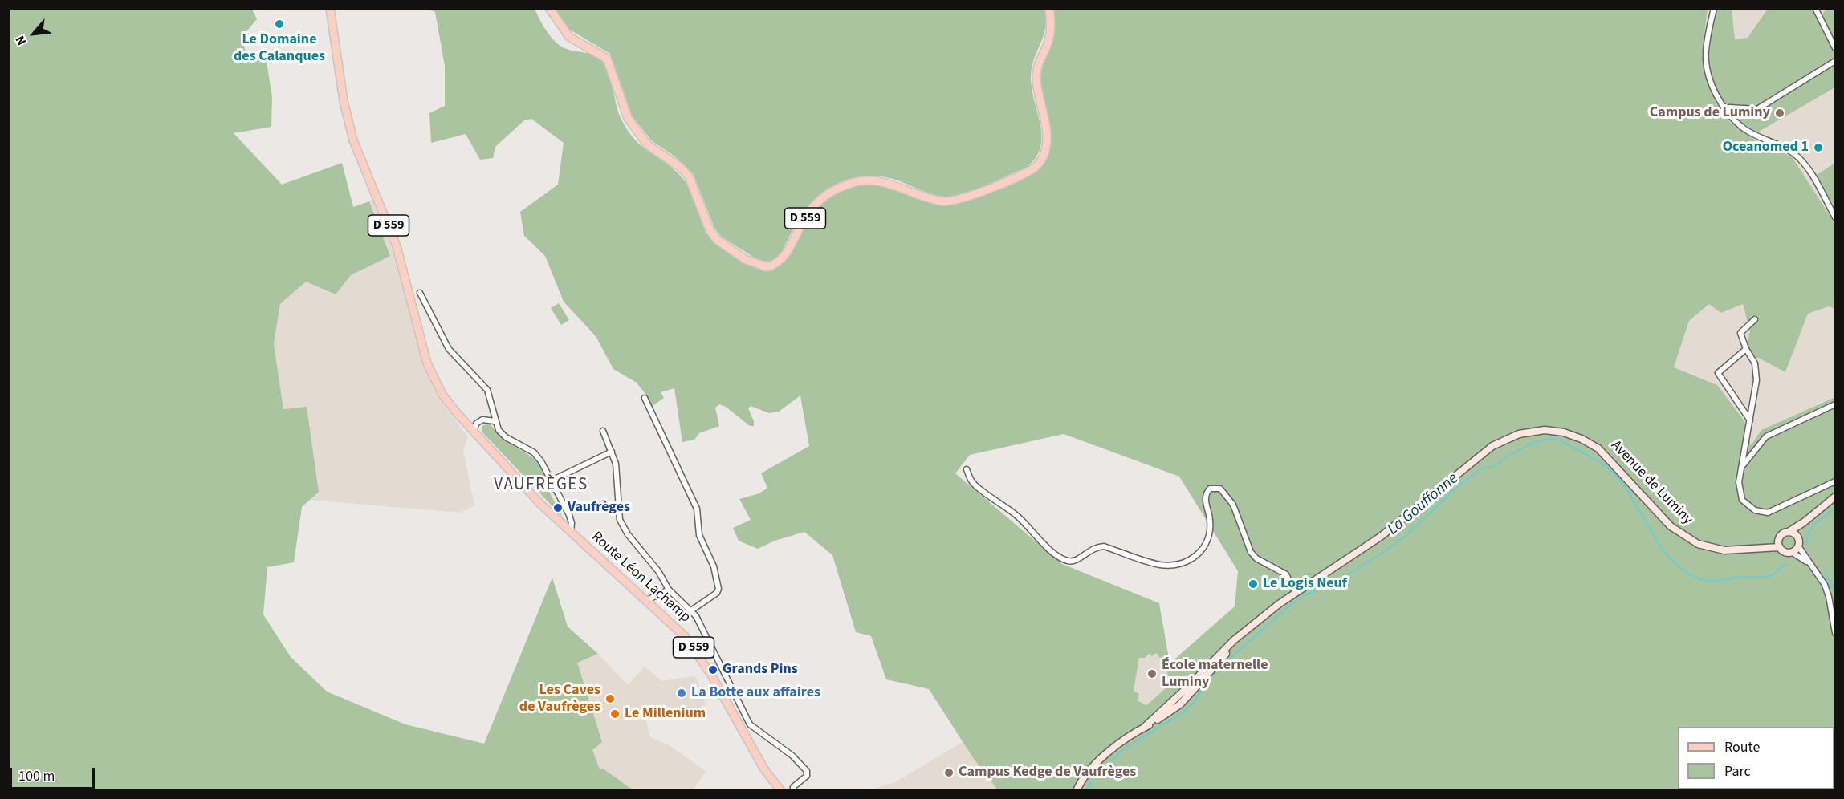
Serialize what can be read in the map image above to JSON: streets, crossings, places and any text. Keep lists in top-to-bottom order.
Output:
{
  "streets": {
    "main road": ["D 559", "Route Léon Lachamp"],
    "street": ["Avenue de Luminy"]
  },
  "districts": ["VAUFRÈGES"],
  "water": ["La Gouffonne"],
  "places": [
    "Le Domaine des Calanques",
    "Campus de Luminy",
    "Oceanomed 1",
    "Vaufrèges",
    "Le Logis Neuf",
    "Grands Pins",
    "École maternelle Luminy",
    "La Botte aux affaires",
    "Les Caves de Vaufrèges",
    "Le Millenium",
    "Campus Kedge de Vaufrèges"
  ],
  "legend": ["Route", "Parc"],
  "scale_bar": "100 m",
  "north": "bottom left"
}
